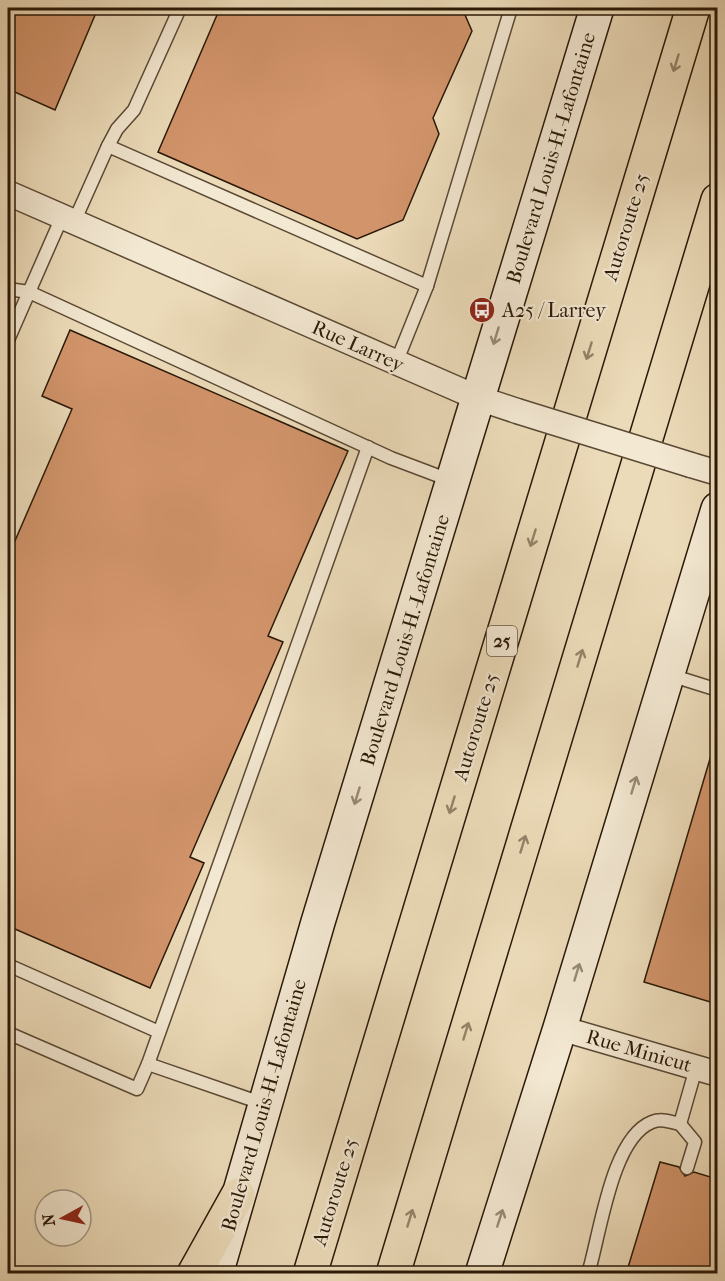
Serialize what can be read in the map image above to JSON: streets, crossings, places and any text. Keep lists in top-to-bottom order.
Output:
{
  "streets": {
    "main road": ["Boulevard Louis-H.-Lafontaine", "Autoroute 25", "25"],
    "street": ["Rue Larrey", "Rue Minicut"]
  },
  "crossings": [
    ["Boulevard Louis-H.-Lafontaine", "Rue Larrey"]
  ],
  "places": {
    "bus stop": ["A25 / Larrey"]
  },
  "north": "left"
}
